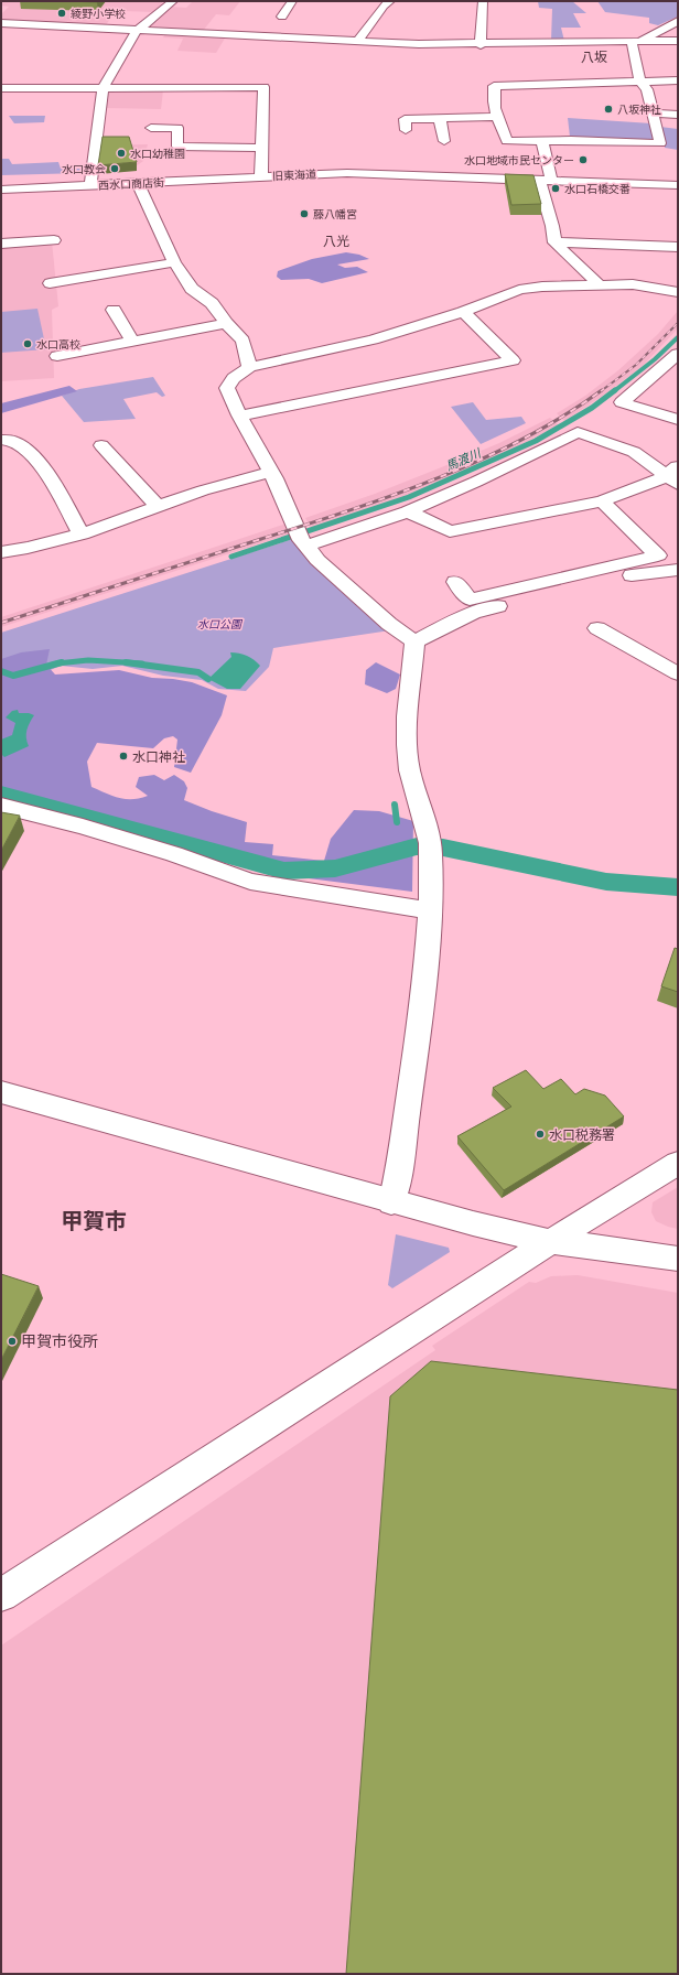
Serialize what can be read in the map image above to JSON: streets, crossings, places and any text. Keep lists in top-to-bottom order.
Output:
{
  "streets": {
    "street": ["旧東海道", "西水口商店街"]
  },
  "crossings": [
    ["旧東海道", "西水口商店街"]
  ],
  "districts": ["八坂", "八光", "甲賀市"],
  "water": ["馬渡川"],
  "parks": ["水口公園"],
  "places": [
    "綾野小学校",
    "八坂神社",
    "水口幼稚園",
    "水口地域市民センター",
    "水口教会",
    "水口石橋交番",
    "藤八幡宮",
    "水口高校",
    "水口神社",
    "水口税務署",
    "甲賀市役所"
  ]
}
